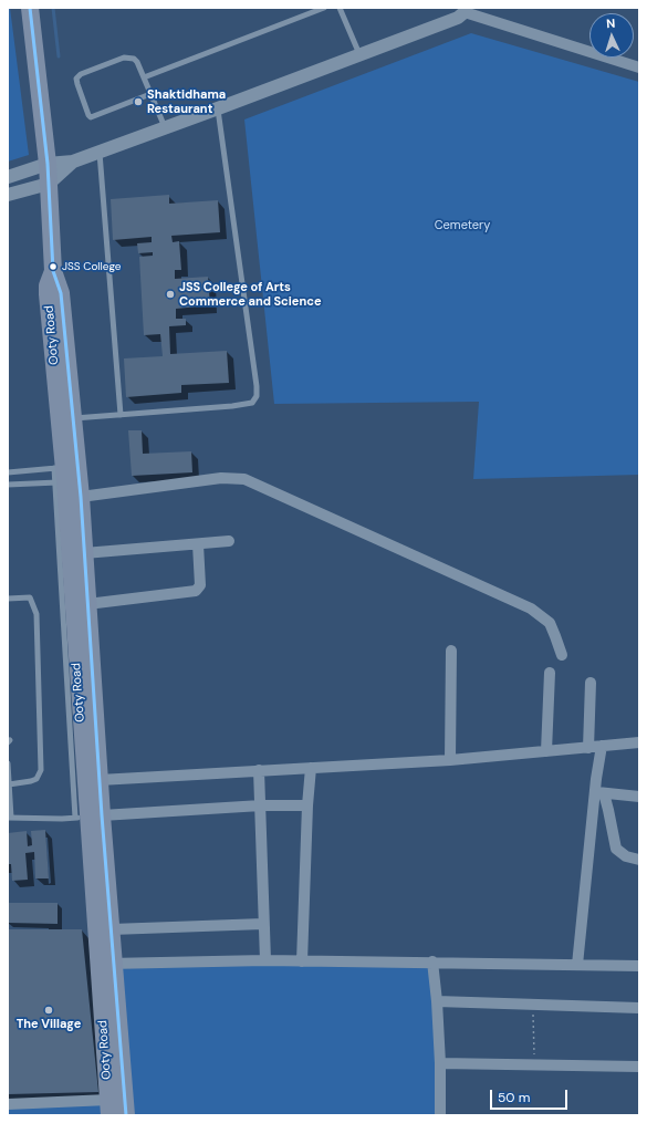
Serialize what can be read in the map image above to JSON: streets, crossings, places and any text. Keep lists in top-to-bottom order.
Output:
{
  "streets": {
    "main road": ["Ooty Road"]
  },
  "parks": ["Cemetery"],
  "places": [
    "Shaktidhama Restaurant",
    "JSS College",
    "JSS College of Arts Commerce and Science",
    "The Village"
  ],
  "scale_bar": "50 m",
  "north": "top"
}
